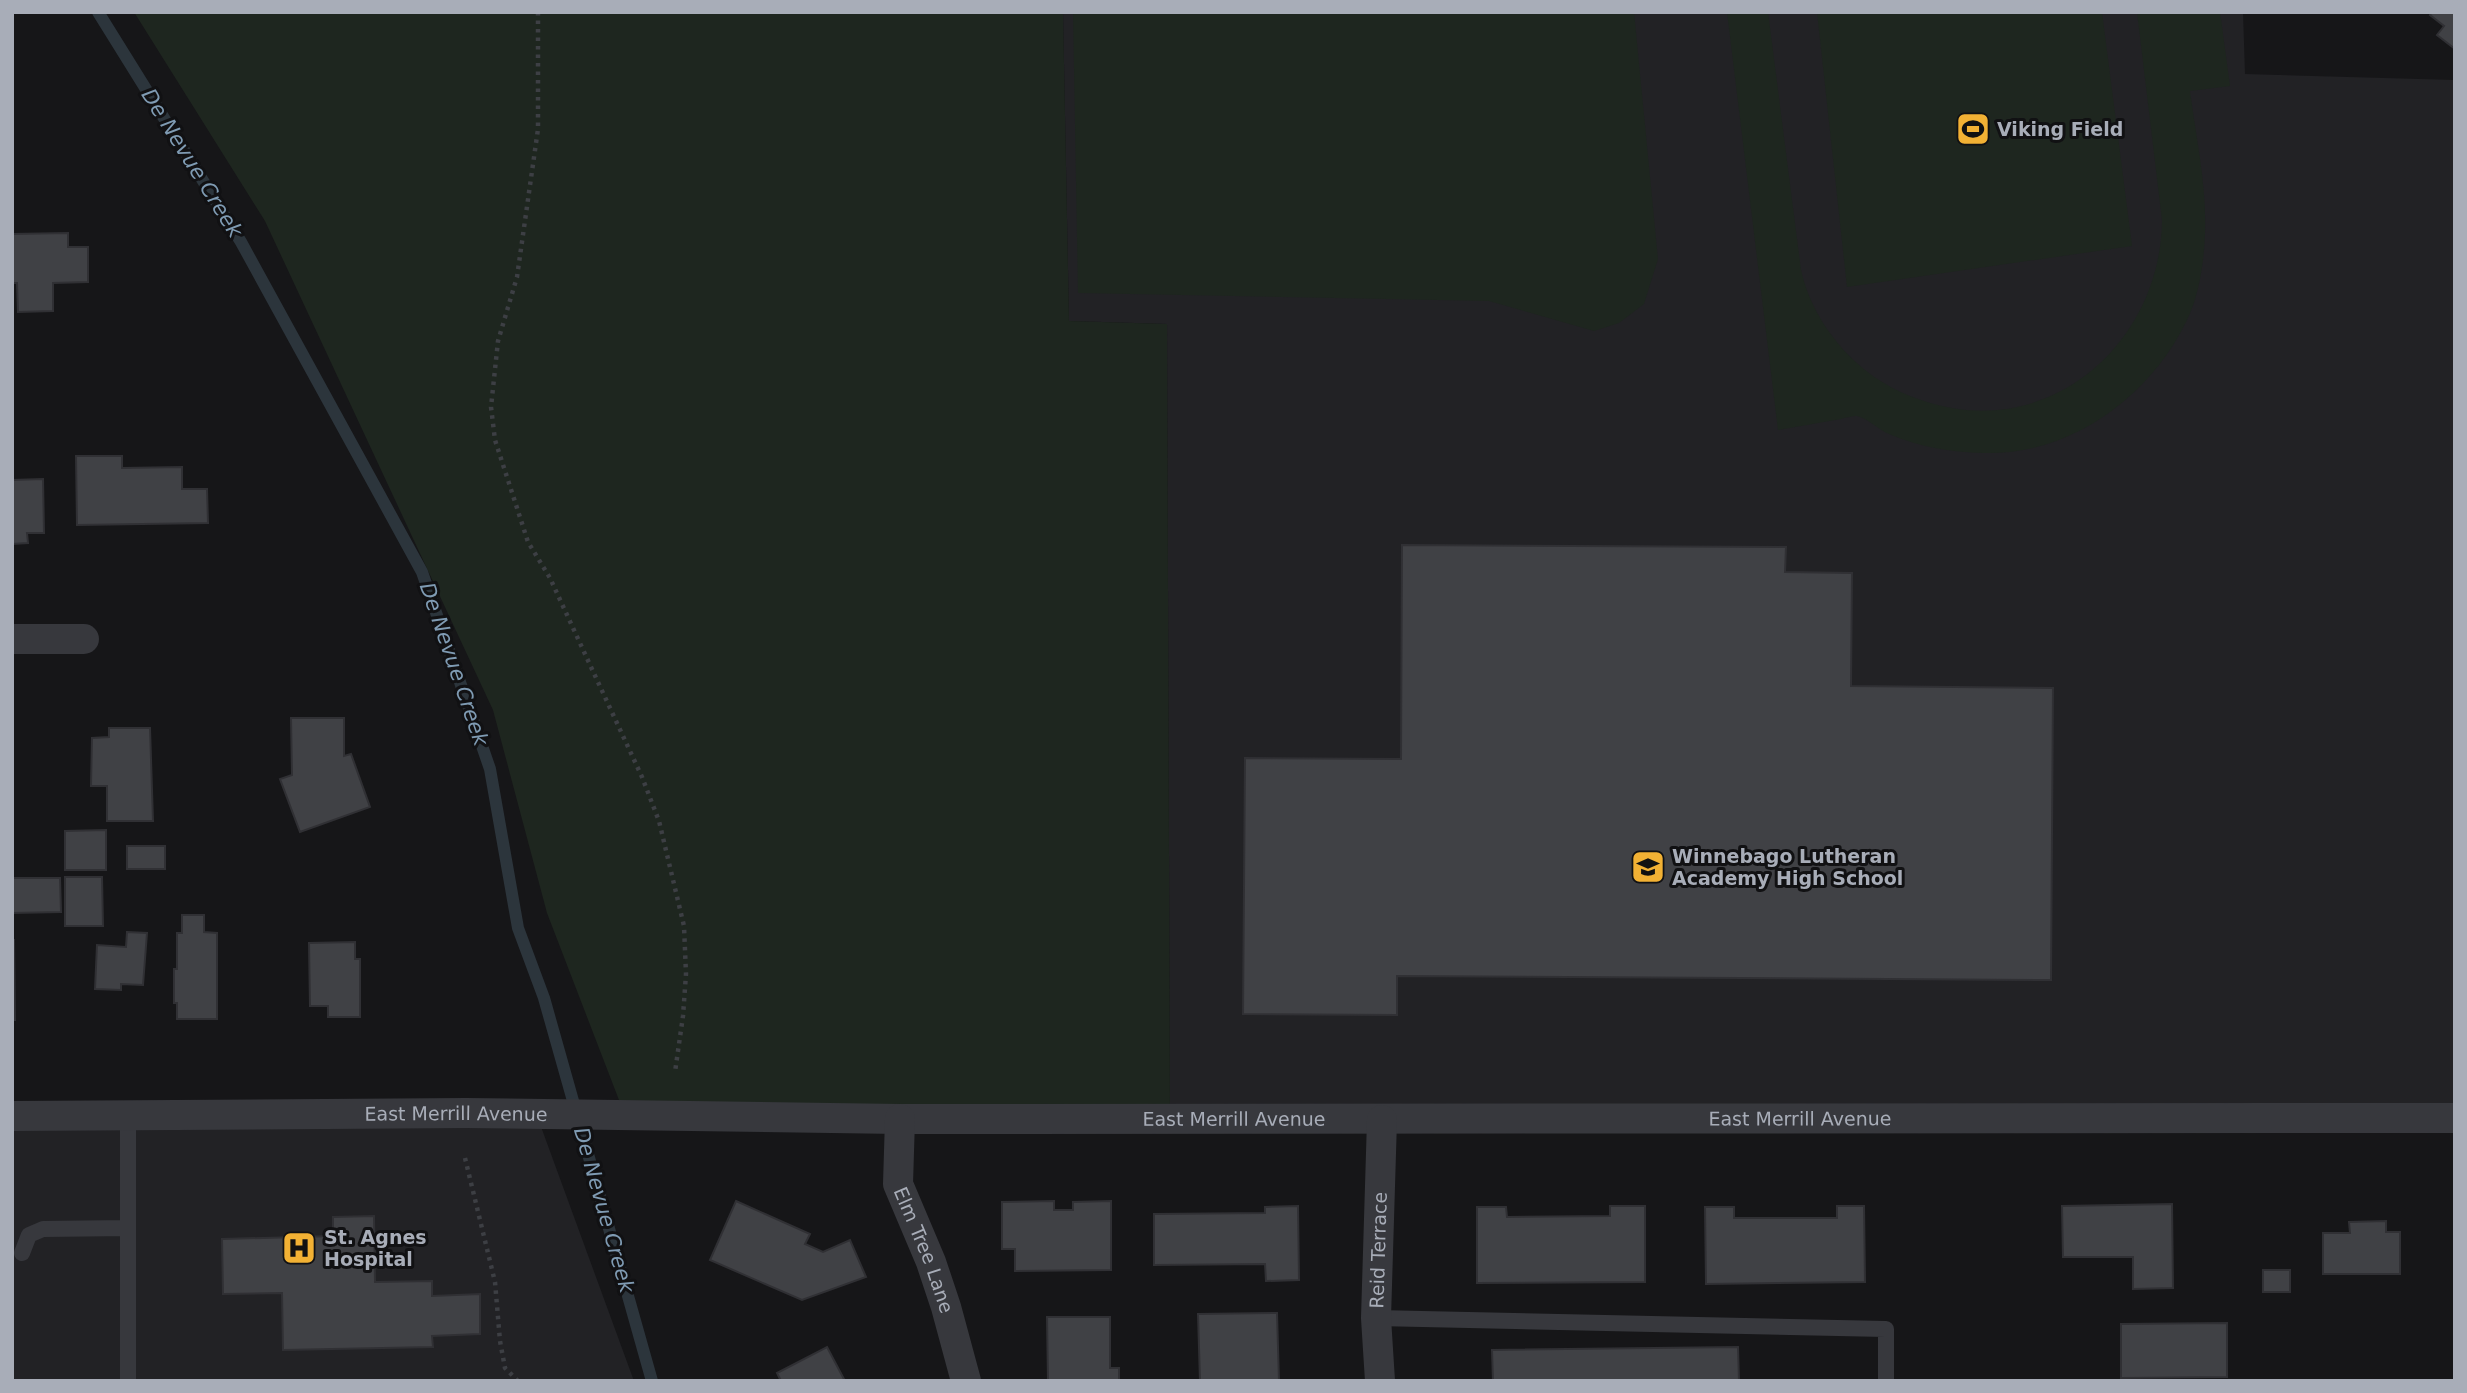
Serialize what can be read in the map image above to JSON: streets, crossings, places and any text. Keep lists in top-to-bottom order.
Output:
{
  "streets": {
    "street": ["East Merrill Avenue", "Reid Terrace", "Elm Tree Lane"]
  },
  "crossings": [
    ["East Merrill Avenue", "Reid Terrace"],
    ["East Merrill Avenue", "Elm Tree Lane"]
  ],
  "water": ["De Nevue Creek"],
  "places": {
    "sports": ["Viking Field"],
    "school or university": ["Winnebago Lutheran Academy High School"],
    "hospital": ["St. Agnes Hospital"]
  }
}
